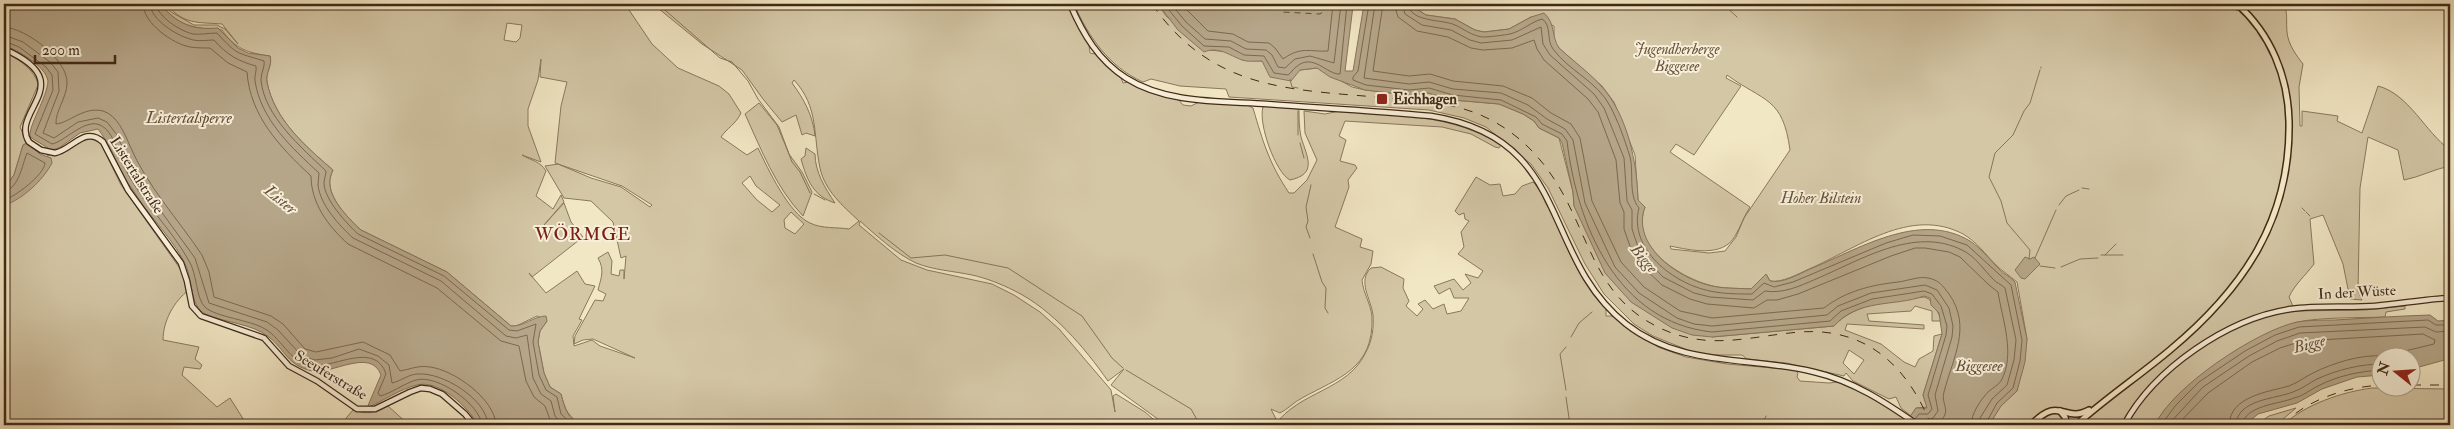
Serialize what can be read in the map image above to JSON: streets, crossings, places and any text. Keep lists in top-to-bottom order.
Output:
{
  "streets": {
    "main road": ["Listertalstraße", "In der Wüste", "Seeuferstraße"]
  },
  "crossings": [
    ["Listertalstraße", "Seeuferstraße"]
  ],
  "districts": ["WÖRMGE"],
  "water": [
    "Listertalsperre",
    "Lister",
    "Bigge",
    "Biggesee"
  ],
  "parks": ["Jugendherberge Biggesee", "Hoher Bilstein"],
  "places": {
    "transit": ["Eichhagen"]
  },
  "scale_bar": "200 m",
  "north": "left"
}
